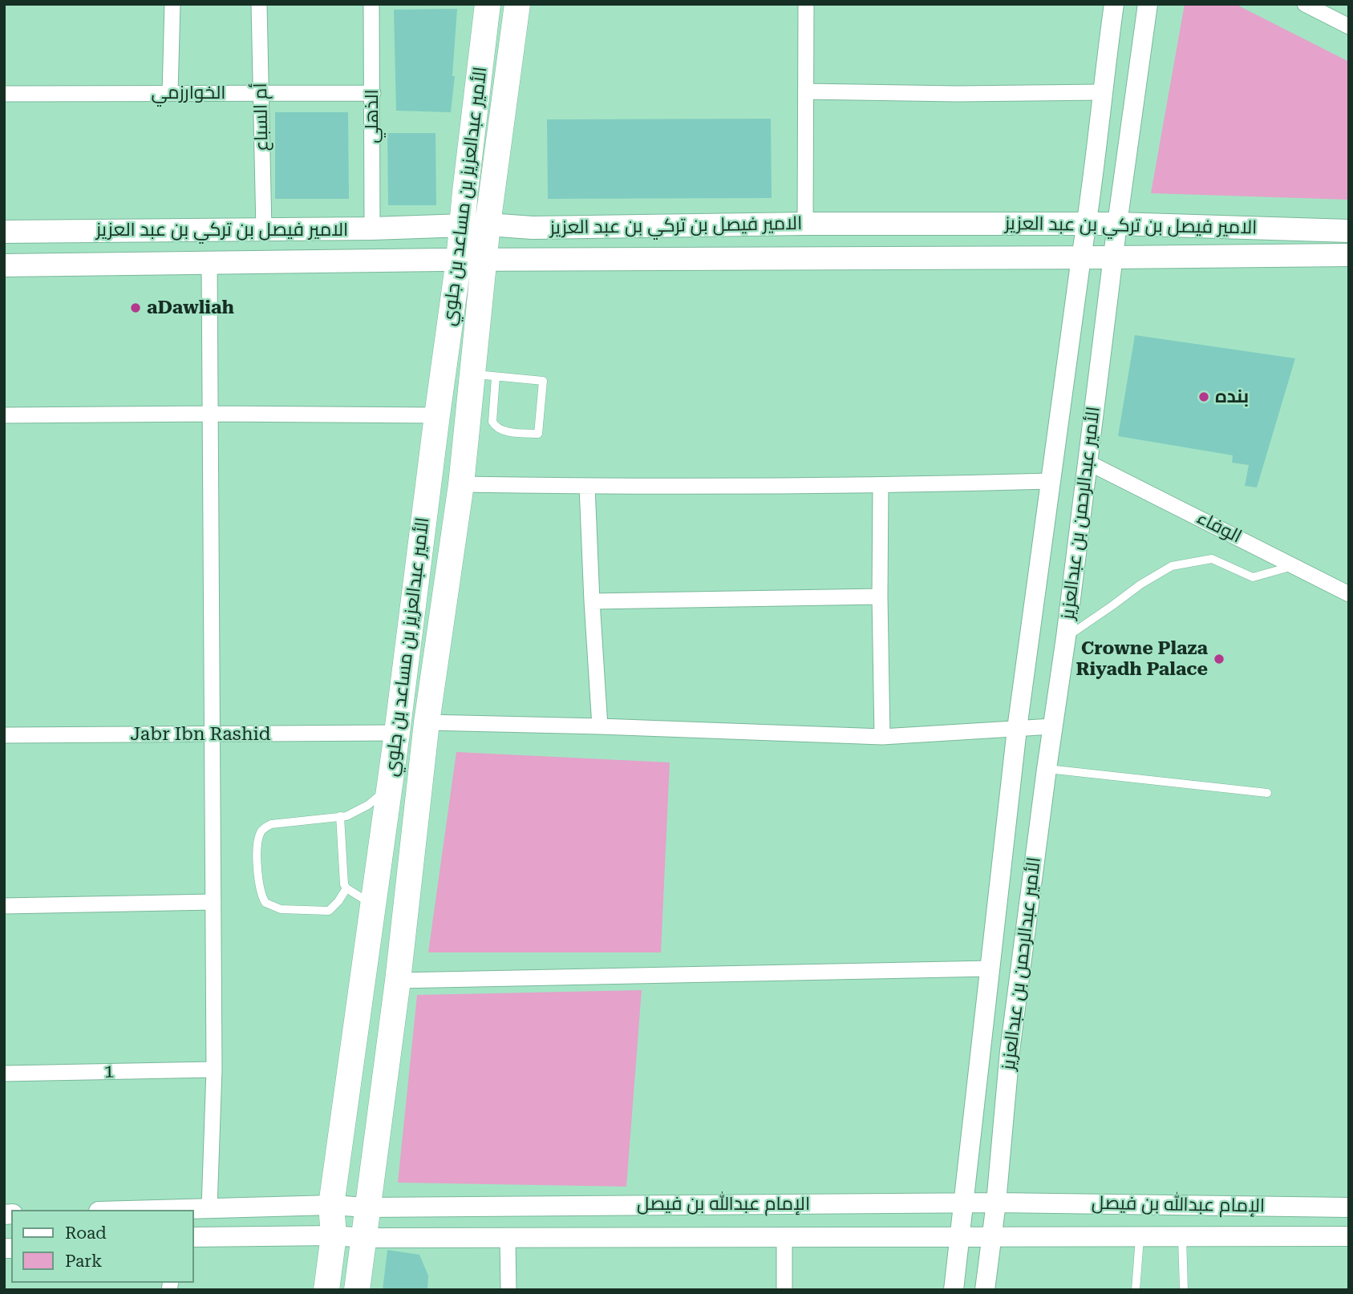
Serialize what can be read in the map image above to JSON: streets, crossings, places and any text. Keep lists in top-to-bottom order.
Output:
{
  "streets": {
    "main road": ["الأمير عبدالعزيز بن مساعد بن جلوي", "الامير فيصل بن تركي بن عبد العزيز"],
    "street": [
      "الخوارزمي",
      "الذهلي",
      "أم السباع",
      "الأمير عبدالرحمن بن عبدالعزيز",
      "الوفاء",
      "Jabr Ibn Rashid",
      "1",
      "الإمام عبدالله بن فيصل"
    ]
  },
  "crossings": [
    ["الخوارزمي", "الذهلي"],
    ["الخوارزمي", "أم السباع"],
    ["الذهلي", "الامير فيصل بن تركي بن عبد العزيز"],
    ["أم السباع", "الامير فيصل بن تركي بن عبد العزيز"],
    ["الأمير عبدالعزيز بن مساعد بن جلوي", "الامير فيصل بن تركي بن عبد العزيز"],
    ["الأمير عبدالعزيز بن مساعد بن جلوي", "Jabr Ibn Rashid"],
    ["الأمير عبدالعزيز بن مساعد بن جلوي", "الإمام عبدالله بن فيصل"],
    ["الامير فيصل بن تركي بن عبد العزيز", "الأمير عبدالرحمن بن عبدالعزيز"],
    ["الأمير عبدالرحمن بن عبدالعزيز", "الوفاء"],
    ["الأمير عبدالرحمن بن عبدالعزيز", "الإمام عبدالله بن فيصل"]
  ],
  "places": ["aDawliah", "بنده", "Crowne Plaza Riyadh Palace"],
  "legend": ["Road", "Park"]
}
